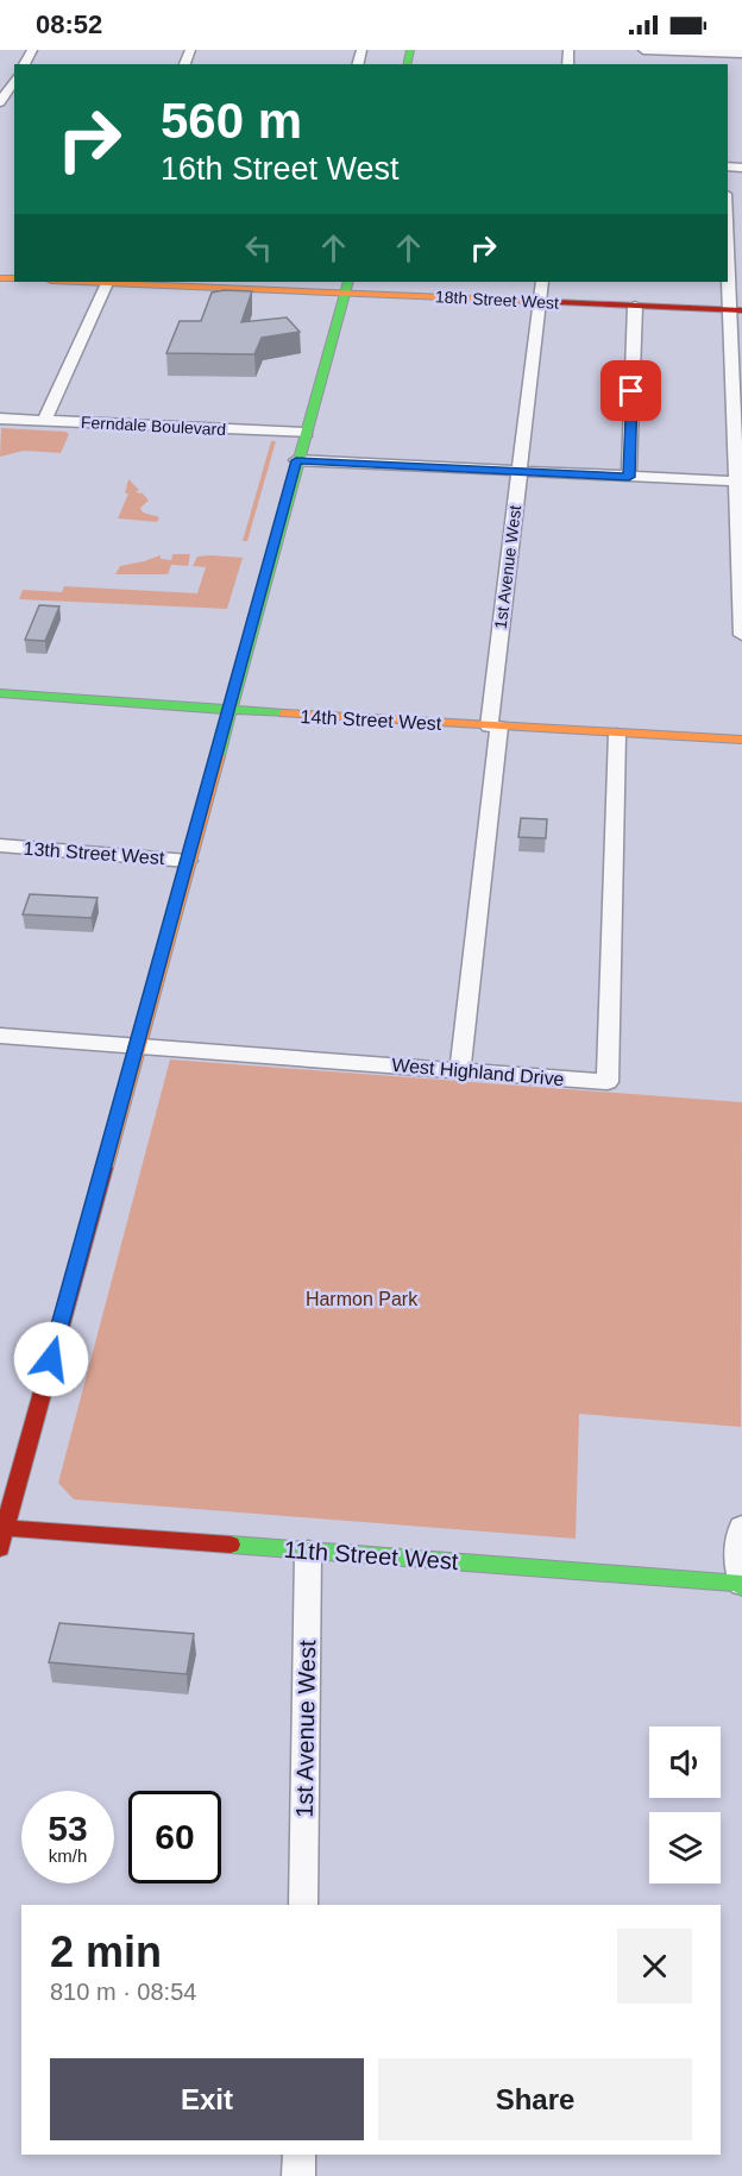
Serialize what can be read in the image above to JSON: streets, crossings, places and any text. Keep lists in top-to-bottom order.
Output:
{
  "streets": {
    "main road": ["18th Street West", "14th Street West", "11th Street West"],
    "street": [
      "Ferndale Boulevard",
      "1st Avenue West",
      "13th Street West",
      "West Highland Drive"
    ]
  },
  "crossings": [
    ["18th Street West", "1st Avenue West"],
    ["1st Avenue West", "14th Street West"],
    ["1st Avenue West", "West Highland Drive"],
    ["1st Avenue West", "11th Street West"],
    ["14th Street West", "West Highland Drive"]
  ],
  "parks": ["Harmon Park"],
  "page": {
    "status": "08:52",
    "turn": ["560 m", "16th Street West"],
    "speed": "53 km/h",
    "limit": "60",
    "heading": ["2 min", "810 m · 08:54"],
    "buttons": ["Exit", "Share"]
  }
}
